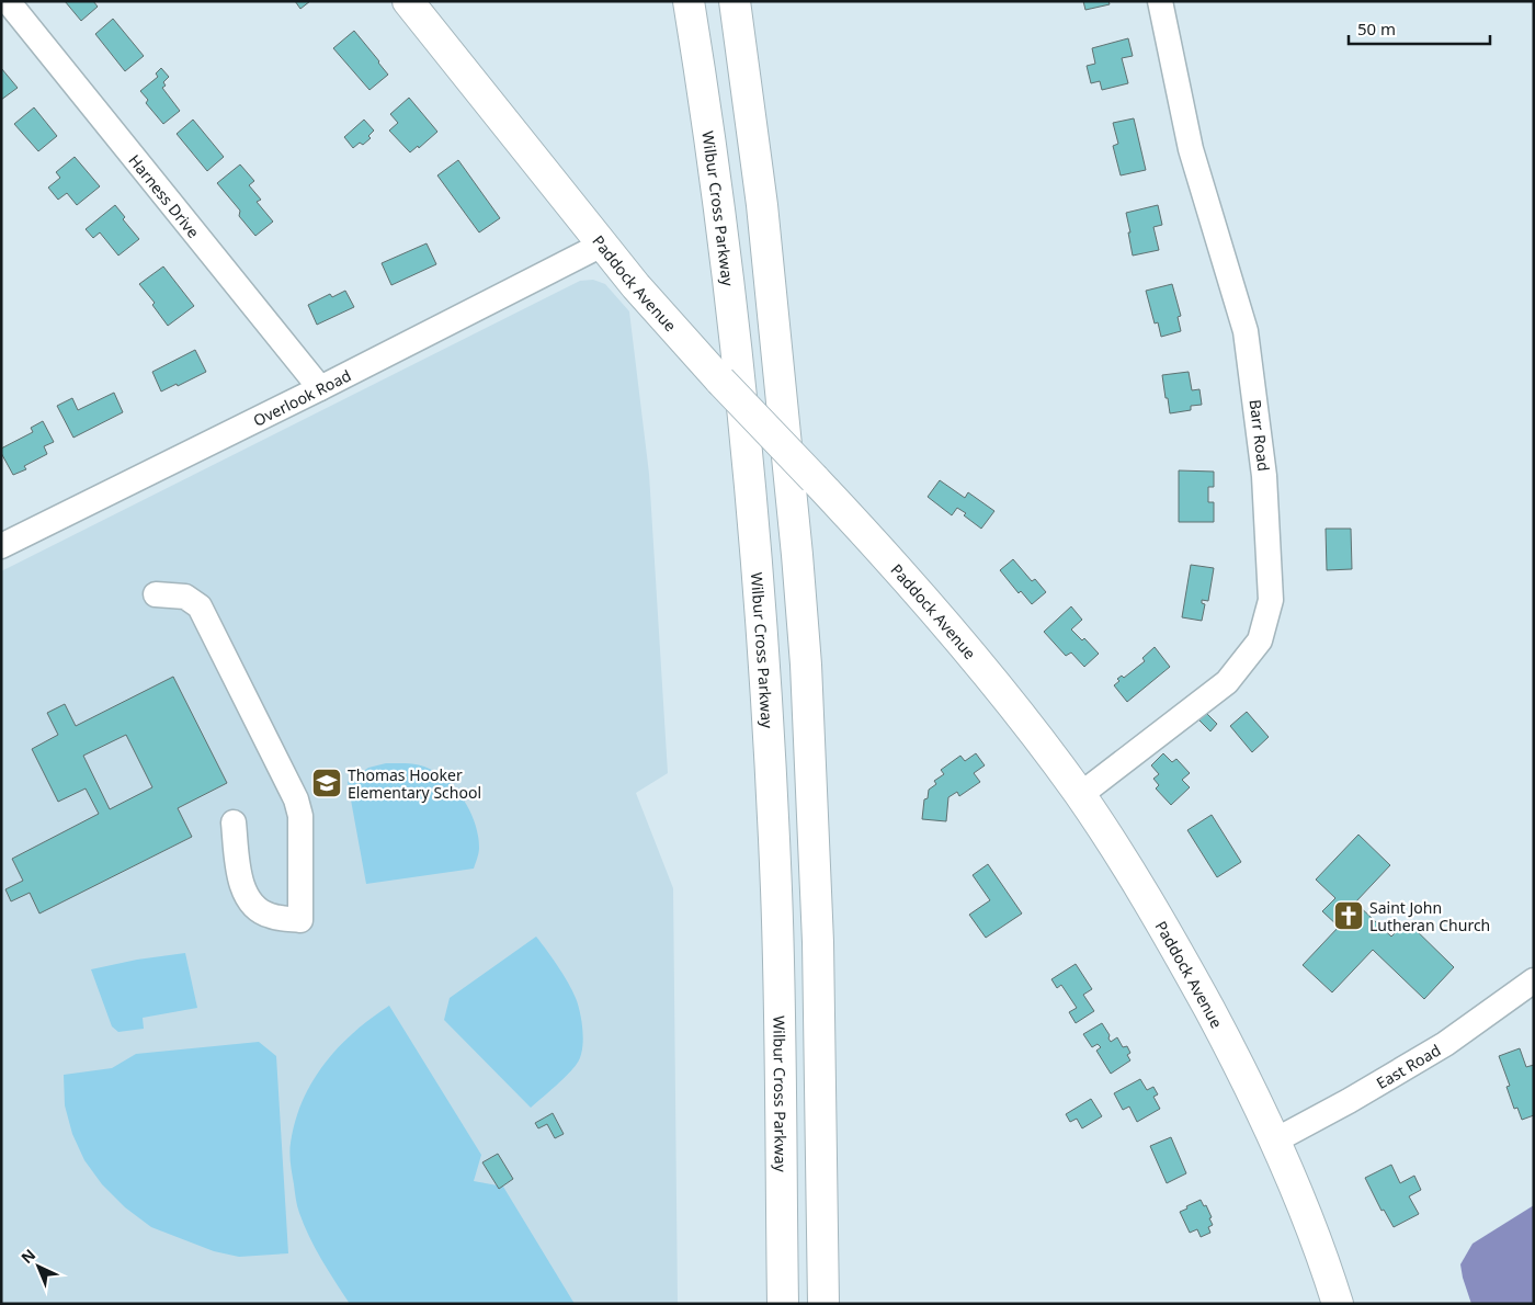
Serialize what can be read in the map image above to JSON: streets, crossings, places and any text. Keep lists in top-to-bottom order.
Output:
{
  "streets": {
    "main road": ["Wilbur Cross Parkway", "Paddock Avenue"],
    "street": [
      "Harness Drive",
      "Overlook Road",
      "Barr Road",
      "East Road"
    ]
  },
  "crossings": [
    ["Harness Drive", "Overlook Road"],
    ["Paddock Avenue", "Overlook Road"],
    ["Paddock Avenue", "Barr Road"],
    ["Paddock Avenue", "East Road"]
  ],
  "places": {
    "school or university": ["Thomas Hooker Elementary School"],
    "church": ["Saint John Lutheran Church"]
  },
  "scale_bar": "50 m",
  "north": "top left"
}
